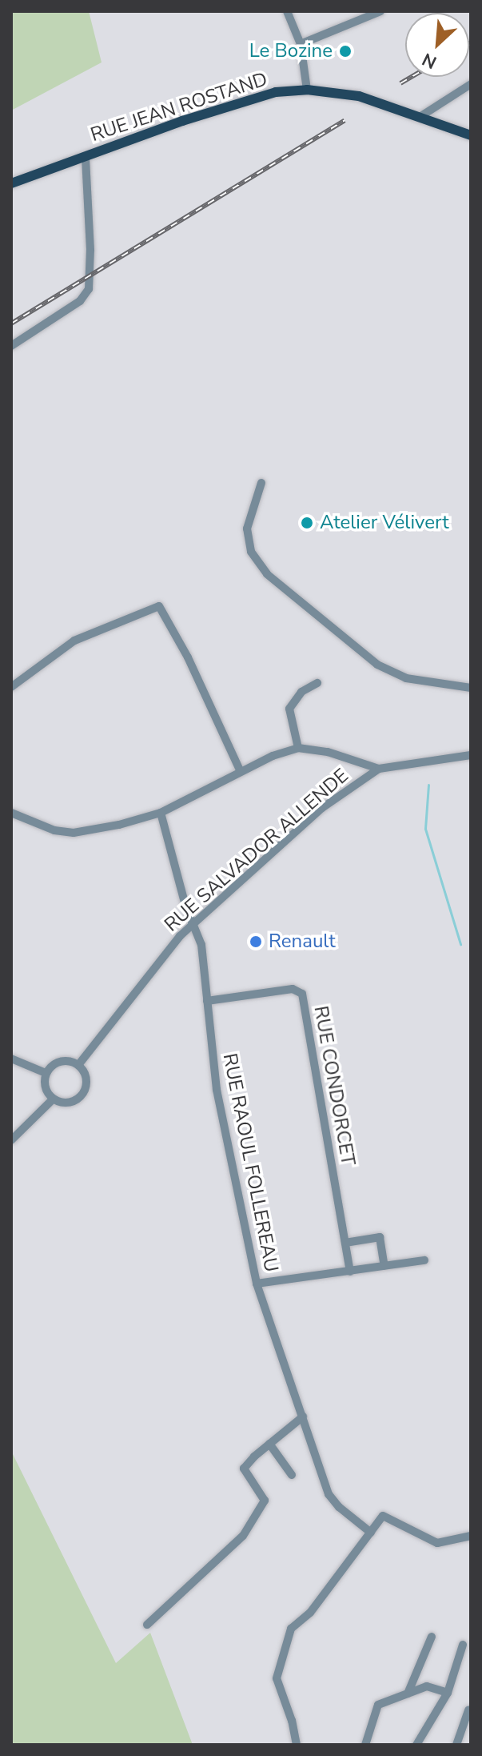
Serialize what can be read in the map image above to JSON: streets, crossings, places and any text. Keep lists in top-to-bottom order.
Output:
{
  "streets": {
    "main road": ["RUE JEAN ROSTAND"],
    "street": ["RUE SALVADOR ALLENDE", "RUE CONDORCET", "RUE RAOUL FOLLEREAU"]
  },
  "crossings": [
    ["RUE SALVADOR ALLENDE", "RUE RAOUL FOLLEREAU"],
    ["RUE CONDORCET", "RUE RAOUL FOLLEREAU"]
  ],
  "places": ["Le Bozine", "Atelier Vélivert", "Renault"],
  "north": "bottom left"
}
